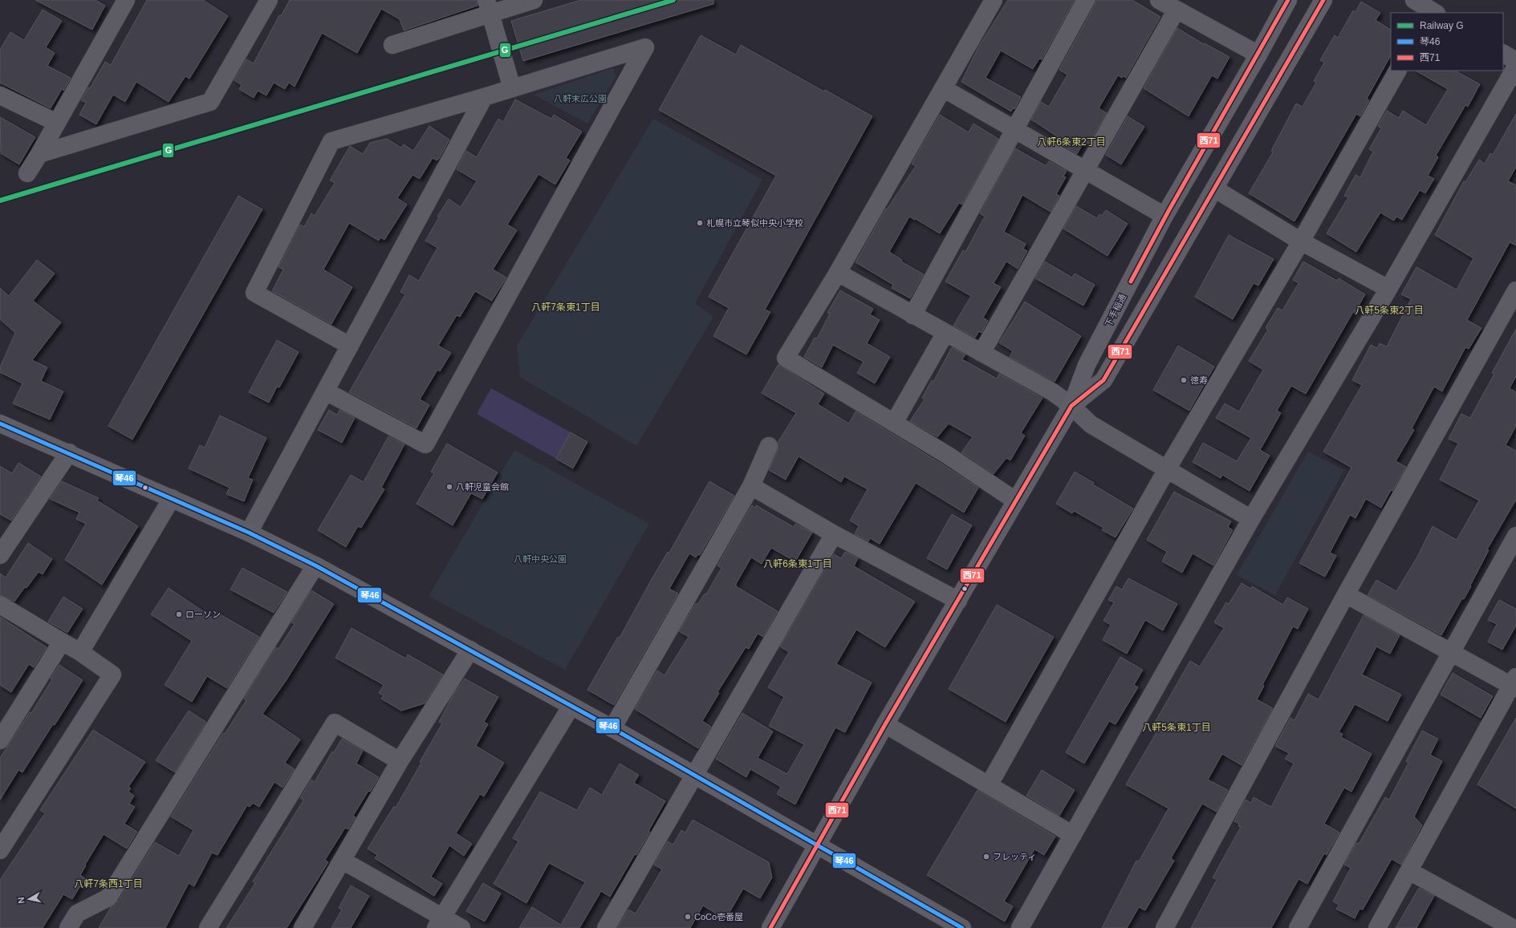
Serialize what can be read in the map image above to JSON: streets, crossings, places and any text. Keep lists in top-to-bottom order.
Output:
{
  "streets": {
    "main road": ["下手稲通"]
  },
  "districts": [
    "八軒6条東2丁目",
    "八軒7条東1丁目",
    "八軒5条東2丁目",
    "八軒6条東1丁目",
    "八軒5条東1丁目",
    "八軒7条西1丁目"
  ],
  "parks": ["八軒末広公園", "八軒中央公園"],
  "places": [
    "札幌市立琴似中央小学校",
    "徳寿",
    "八軒児童会館",
    "ローソン",
    "フレッティ",
    "CoCo壱番屋"
  ],
  "lines": ["rail line G", "transit line 西71", "transit line 琴46"],
  "legend": ["Railway G", "琴46", "西71"],
  "north": "left"
}
